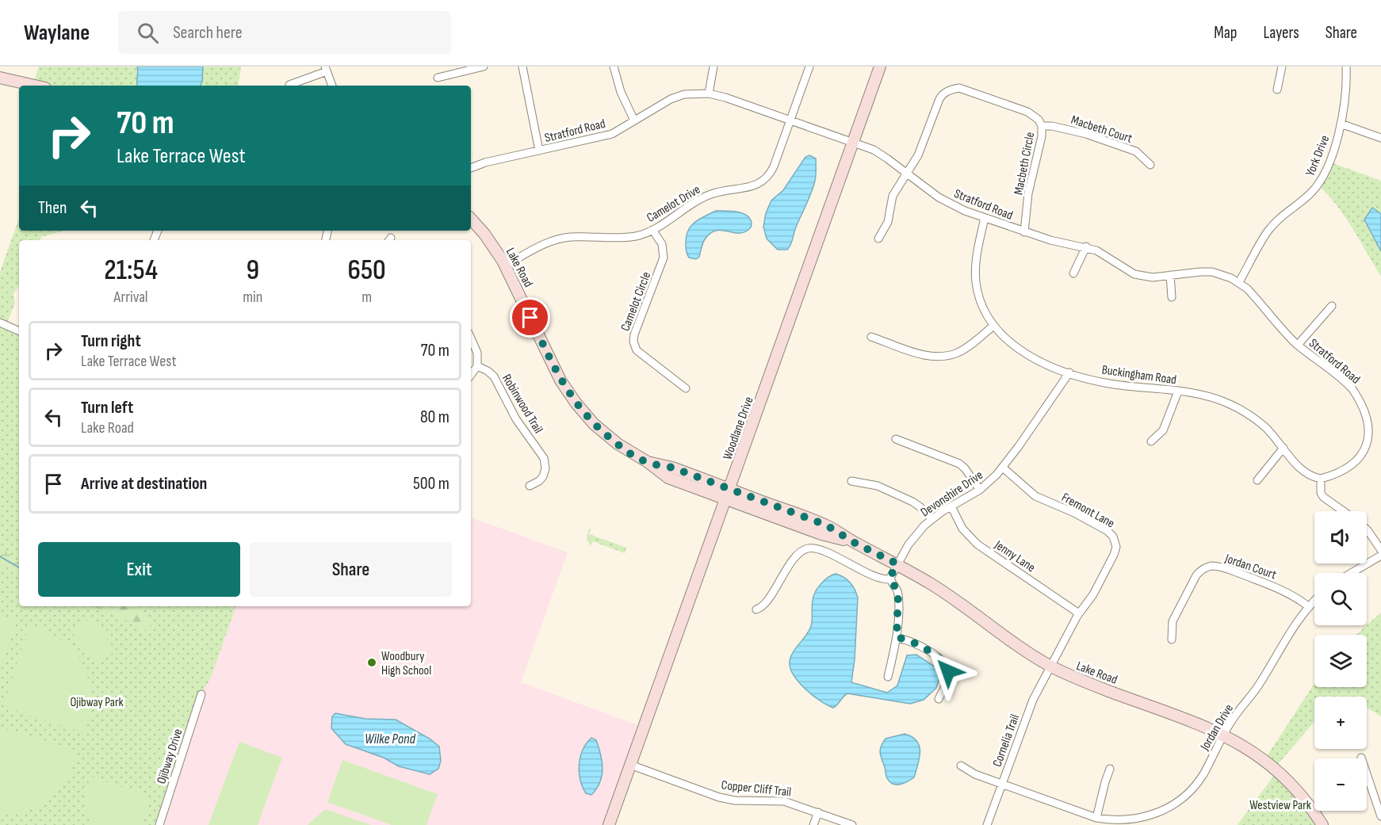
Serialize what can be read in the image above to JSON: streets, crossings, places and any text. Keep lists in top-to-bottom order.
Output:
{
  "streets": {
    "street": [
      "Macbeth Court",
      "Stratford Road",
      "York Drive",
      "Macbeth Circle",
      "Camelot Drive",
      "Lake Road",
      "Camelot Circle",
      "Buckingham Road",
      "Robinwood Trail",
      "Woodlane Drive",
      "Devonshire Drive",
      "Fremont Lane",
      "Jenny Lane",
      "Jordan Court",
      "Jordan Drive",
      "Cornelia Trail",
      "Ojibway Drive",
      "Copper Cliff Trail"
    ]
  },
  "crossings": [
    ["Macbeth Court", "Macbeth Circle"],
    ["Stratford Road", "York Drive"],
    ["Stratford Road", "Macbeth Circle"],
    ["Stratford Road", "Camelot Drive"],
    ["Stratford Road", "Buckingham Road"],
    ["Stratford Road", "Woodlane Drive"],
    ["Camelot Drive", "Lake Road"],
    ["Camelot Drive", "Camelot Circle"],
    ["Lake Road", "Woodlane Drive"],
    ["Lake Road", "Devonshire Drive"],
    ["Lake Road", "Fremont Lane"],
    ["Lake Road", "Jordan Drive"],
    ["Lake Road", "Cornelia Trail"],
    ["Buckingham Road", "Devonshire Drive"],
    ["Woodlane Drive", "Copper Cliff Trail"],
    ["Devonshire Drive", "Fremont Lane"],
    ["Devonshire Drive", "Jenny Lane"],
    ["Fremont Lane", "Jenny Lane"],
    ["Fremont Lane", "Cornelia Trail"],
    ["Jordan Court", "Jordan Drive"],
    ["Jordan Drive", "Cornelia Trail"]
  ],
  "water": ["Wilke Pond"],
  "parks": ["Ojibway Park", "Westview Park"],
  "places": ["Woodbury High School"],
  "page": {
    "header": "Waylane",
    "search": "Search here",
    "nav": ["Map", "Layers", "Share"],
    "turn": ["70 m", "Lake Terrace West"],
    "then": "Then",
    "eta": [
      "21:54",
      "Arrival",
      "9",
      "min",
      "650",
      "m"
    ],
    "list": [
      {
        "name": "Turn right",
        "note": "Lake Terrace West",
        "value": "70 m"
      },
      {
        "name": "Turn left",
        "note": "Lake Road",
        "value": "80 m"
      },
      {
        "name": "Arrive at destination",
        "value": "500 m"
      }
    ],
    "map_buttons": ["+", "−"],
    "buttons": ["Exit", "Share"]
  }
}
